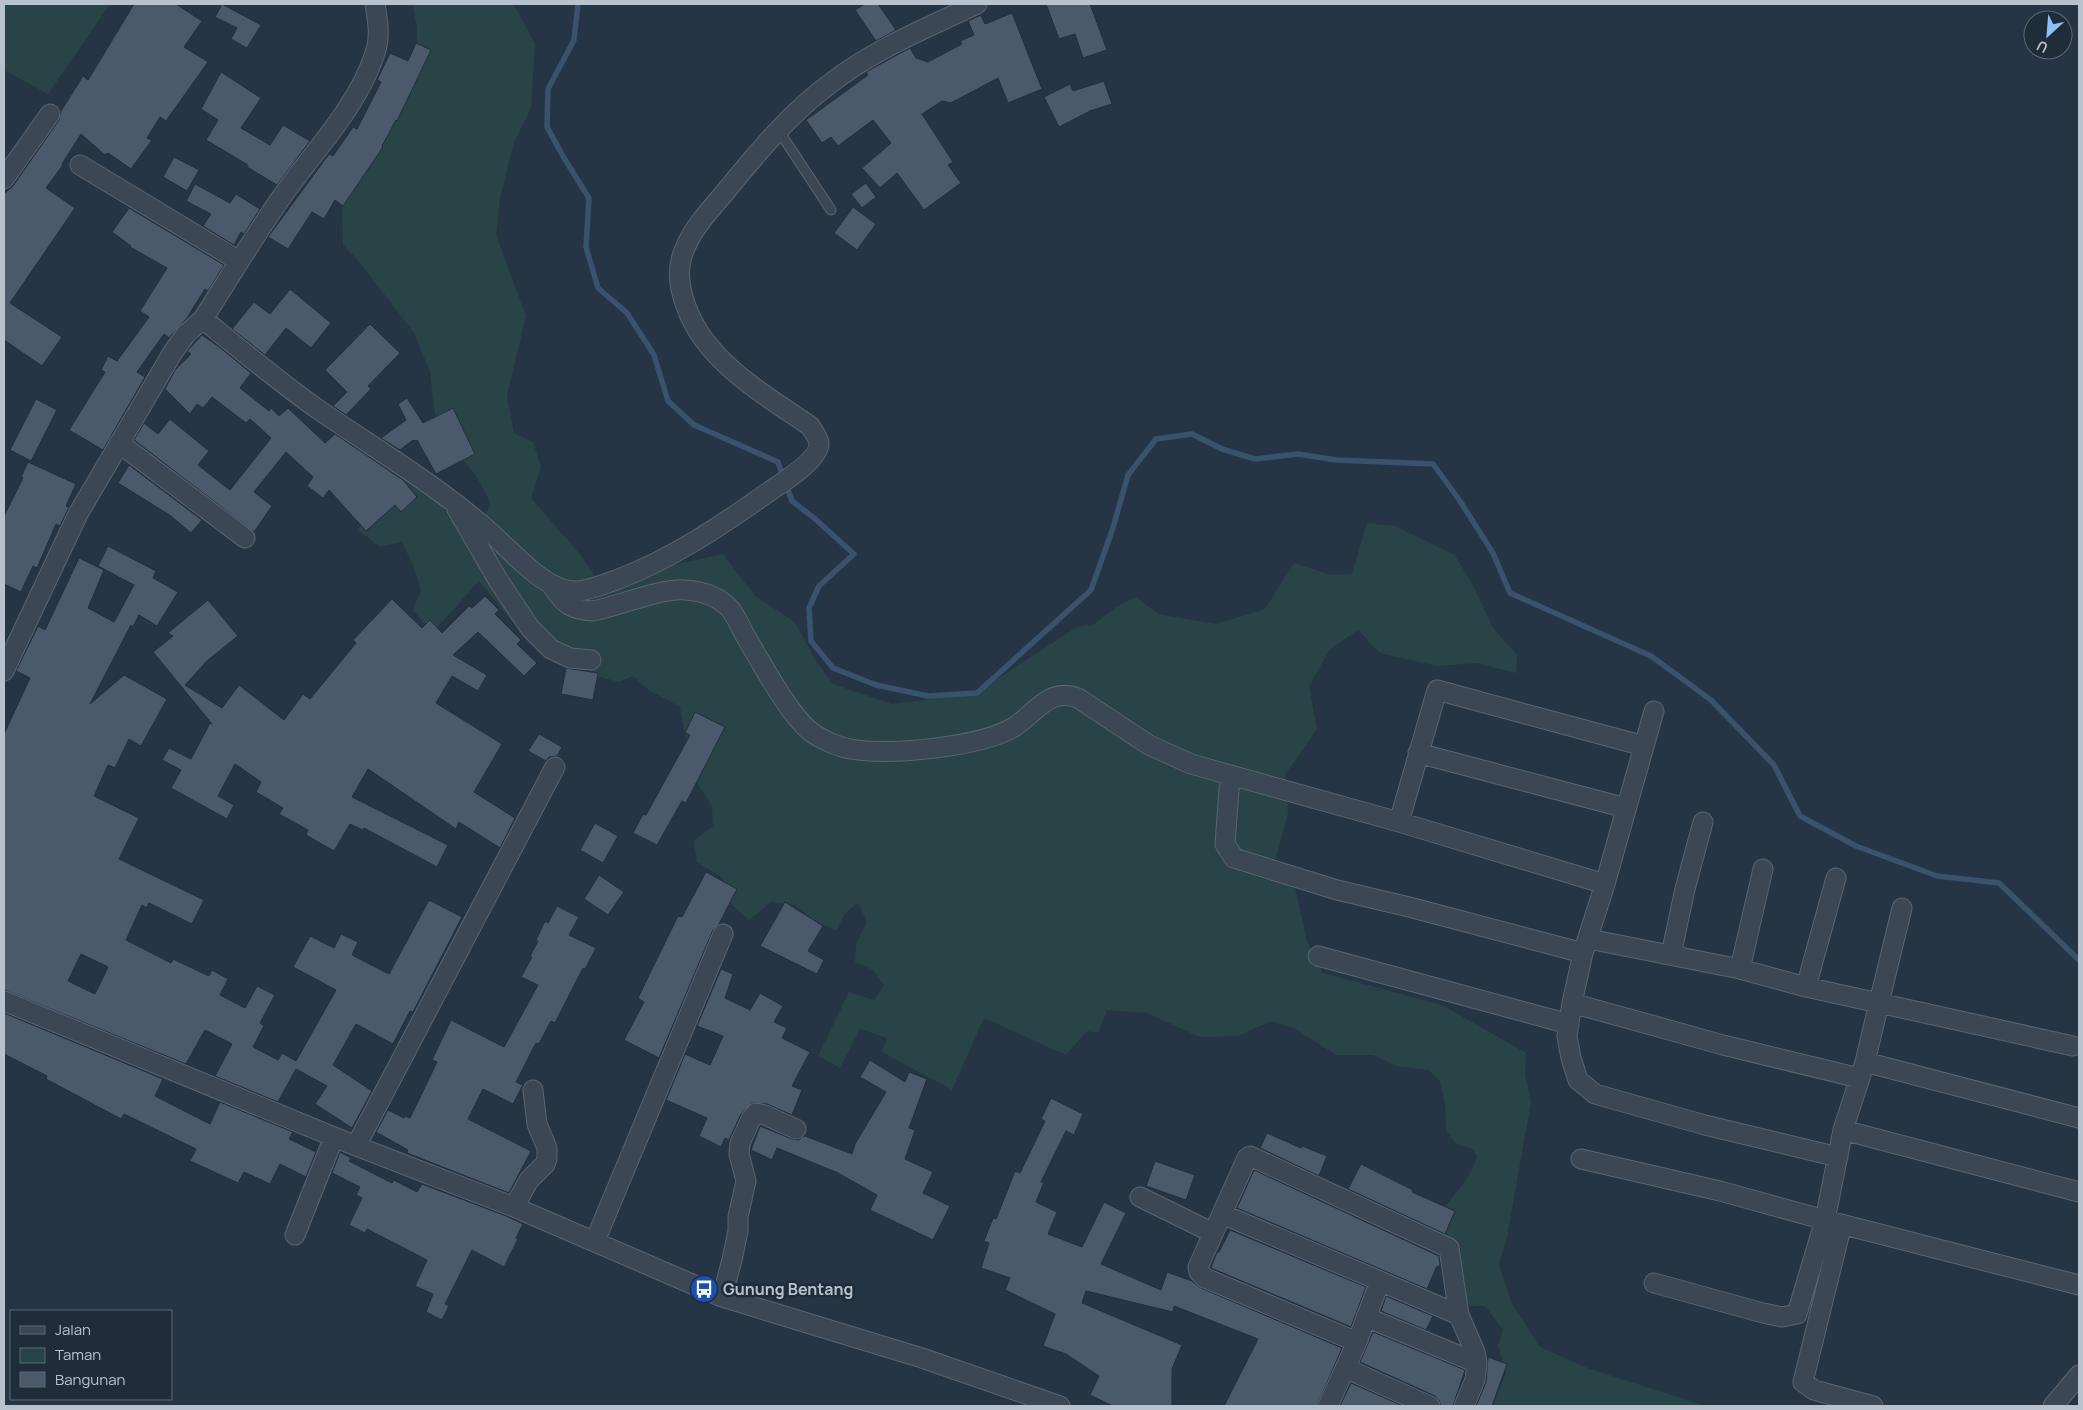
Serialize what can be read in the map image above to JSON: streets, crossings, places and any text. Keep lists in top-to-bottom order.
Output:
{
  "places": {
    "bus stop": ["Gunung Bentang"]
  },
  "legend": ["Jalan", "Taman", "Bangunan"],
  "north": "bottom left"
}
